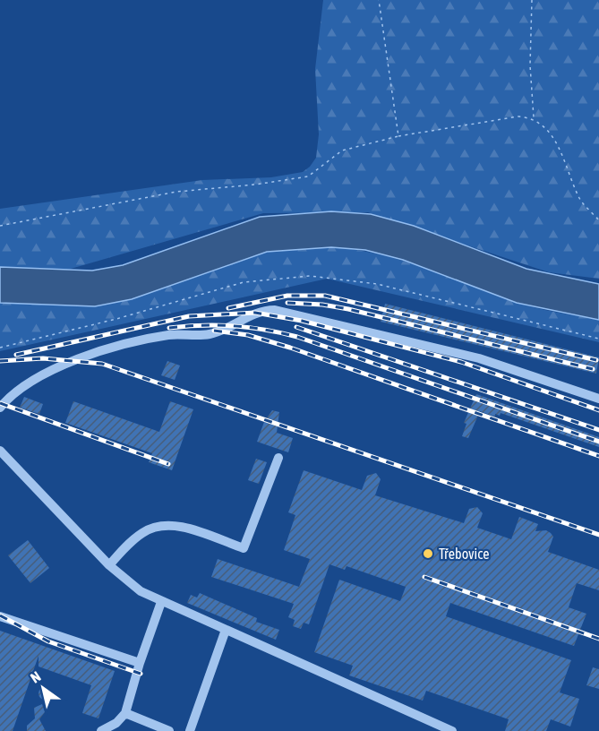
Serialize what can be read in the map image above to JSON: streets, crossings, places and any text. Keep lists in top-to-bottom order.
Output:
{
  "places": ["Třebovice"],
  "north": "top left"
}
